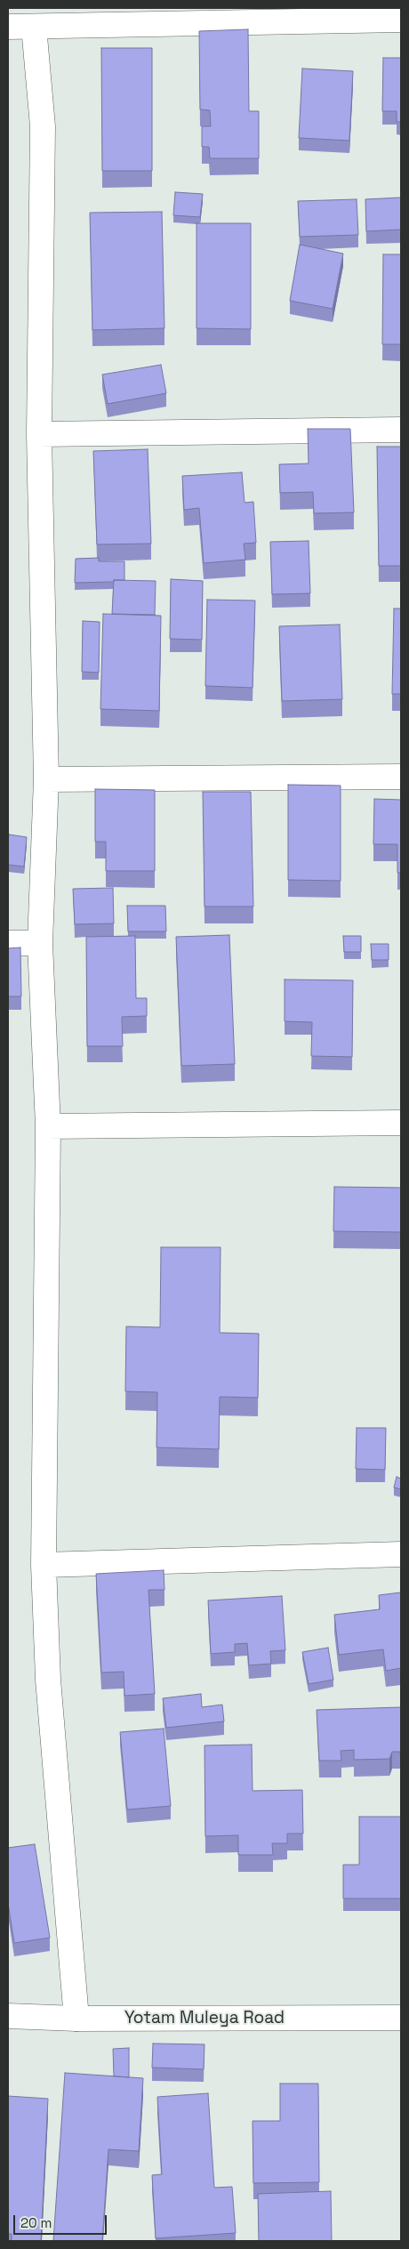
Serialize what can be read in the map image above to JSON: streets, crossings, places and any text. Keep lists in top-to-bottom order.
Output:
{
  "streets": {
    "street": ["Yotam Muleya Road"]
  },
  "scale_bar": "20 m"
}
